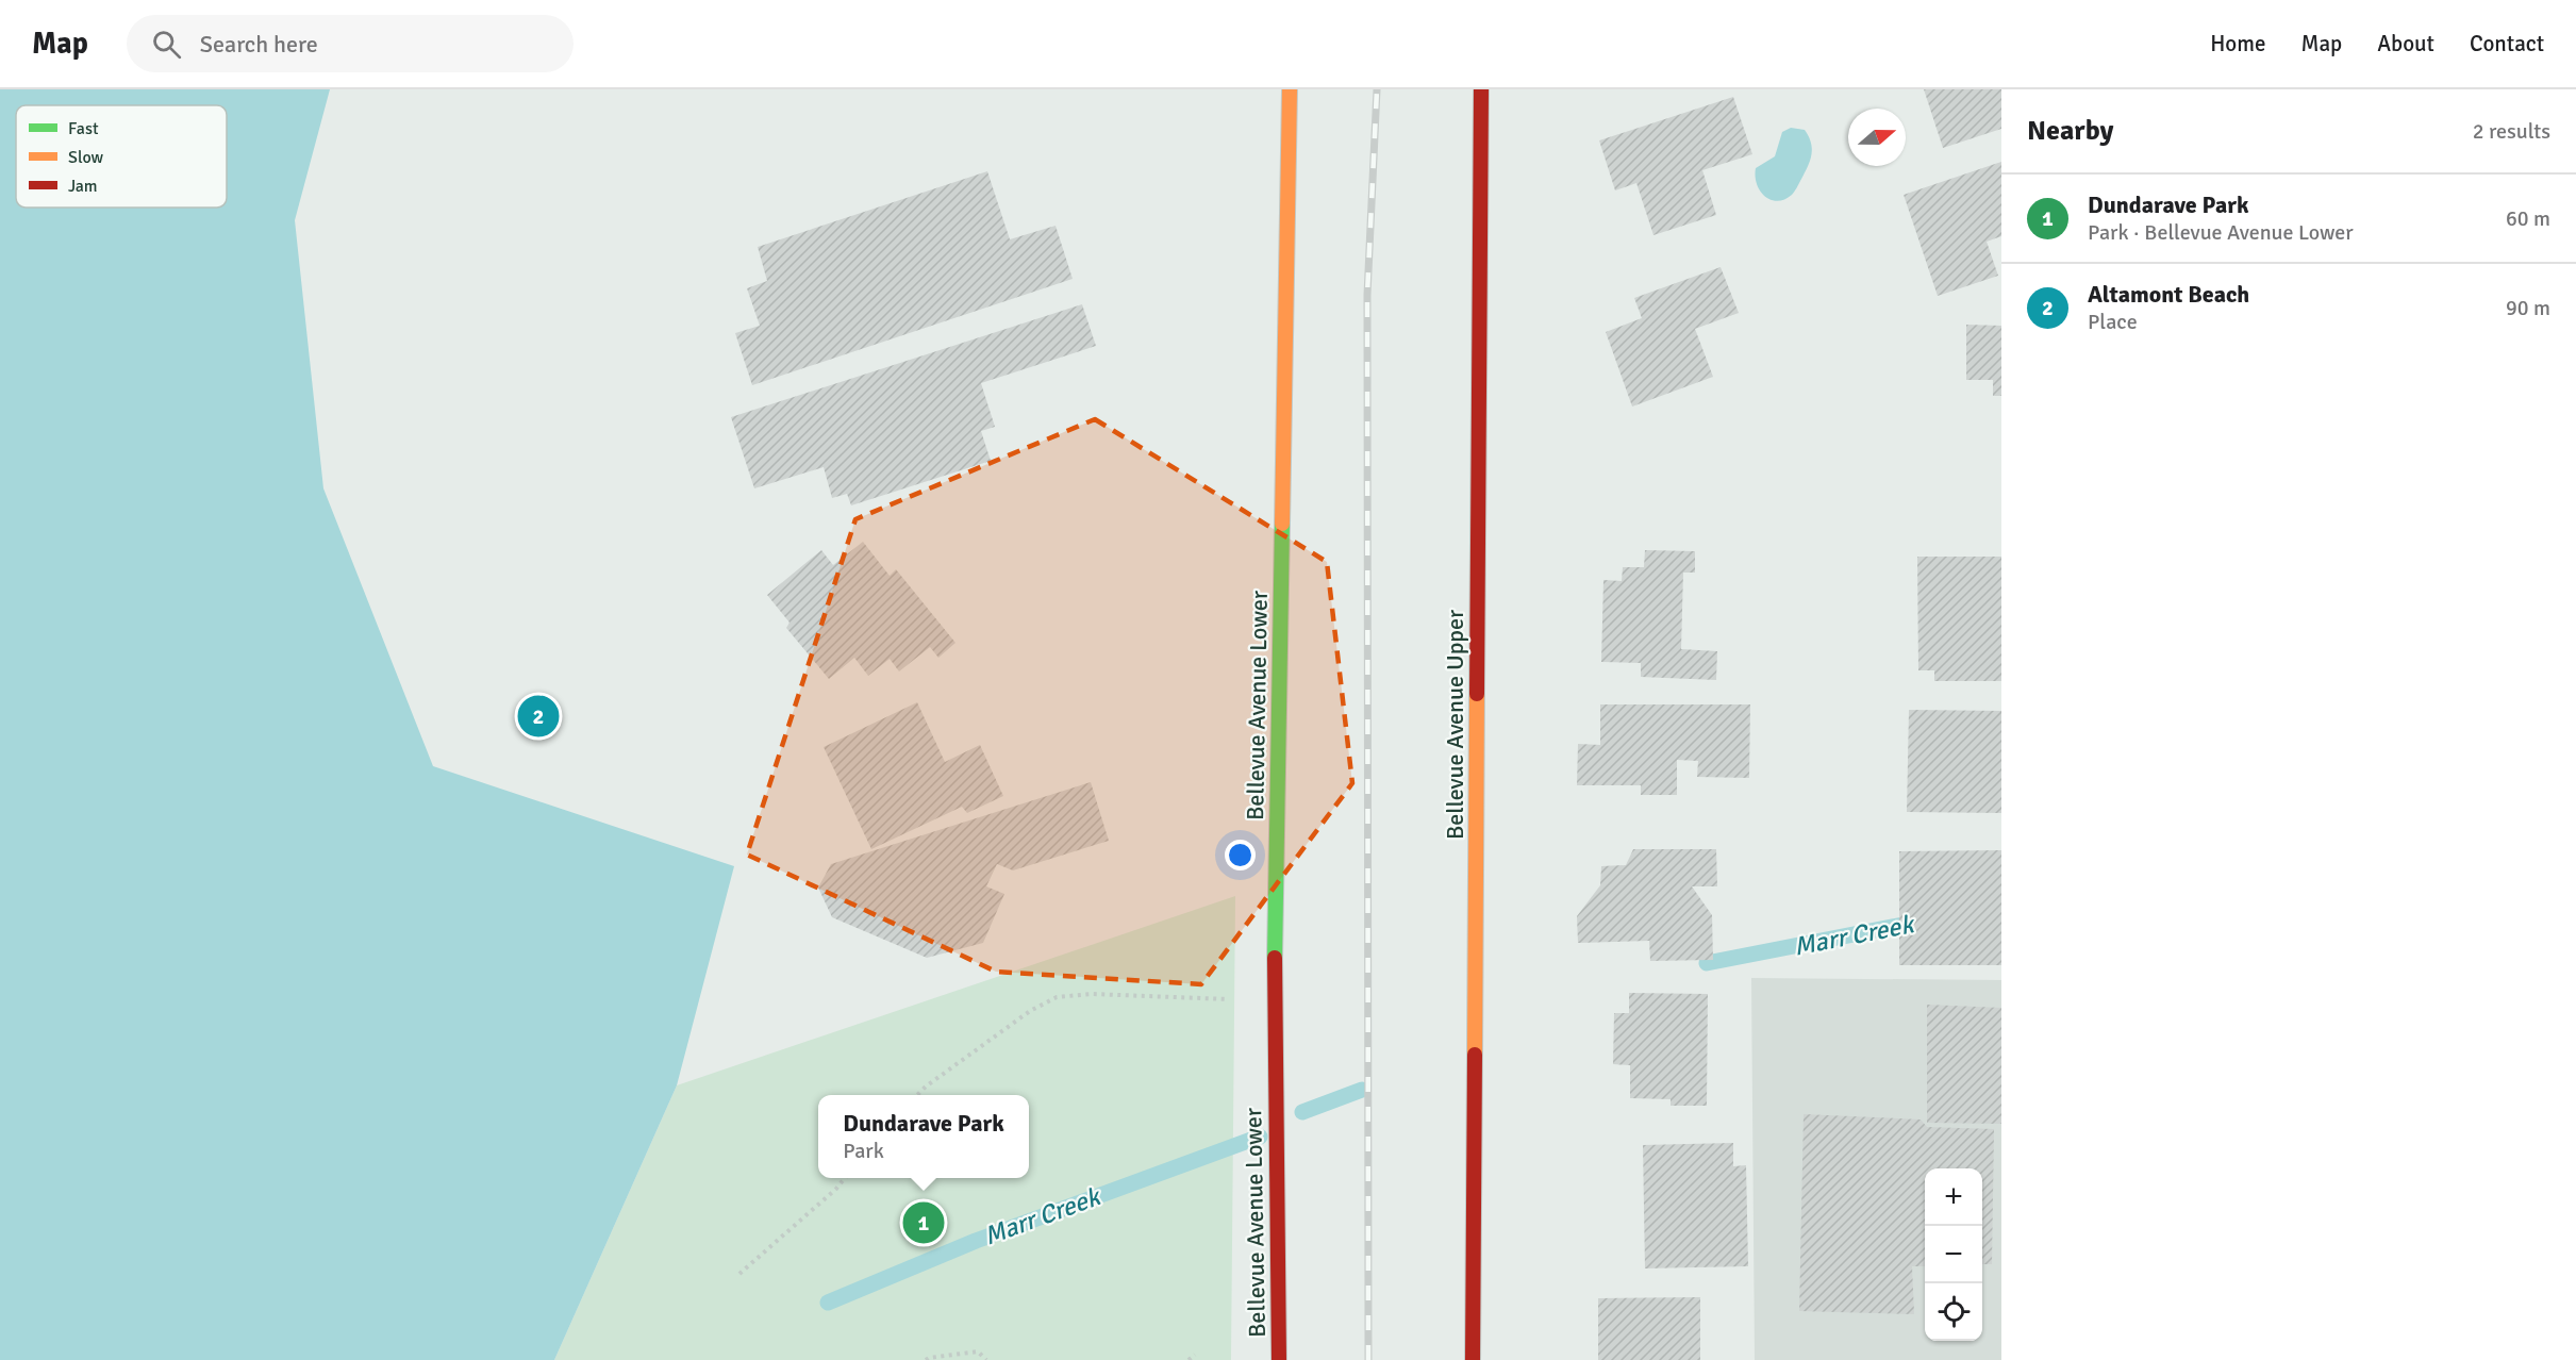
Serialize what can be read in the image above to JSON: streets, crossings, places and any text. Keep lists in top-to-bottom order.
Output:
{
  "streets": {
    "street": ["Bellevue Avenue Lower", "Bellevue Avenue Upper"]
  },
  "water": ["Marr Creek"],
  "legend": ["Fast", "Slow", "Jam"],
  "north": "right",
  "page": {
    "header": "Map",
    "search": "Search here",
    "nav": [
      "Home",
      "Map",
      "About",
      "Contact"
    ],
    "heading": ["Nearby", "2 results"],
    "list": [
      {
        "mark": "1",
        "name": "Dundarave Park",
        "note": "Park · Bellevue Avenue Lower",
        "value": "60 m"
      },
      {
        "mark": "2",
        "name": "Altamont Beach",
        "note": "Place",
        "value": "90 m"
      }
    ],
    "pins": ["2", "1"],
    "popup": ["Dundarave Park", "Park"],
    "map_buttons": ["+", "−"]
  }
}
